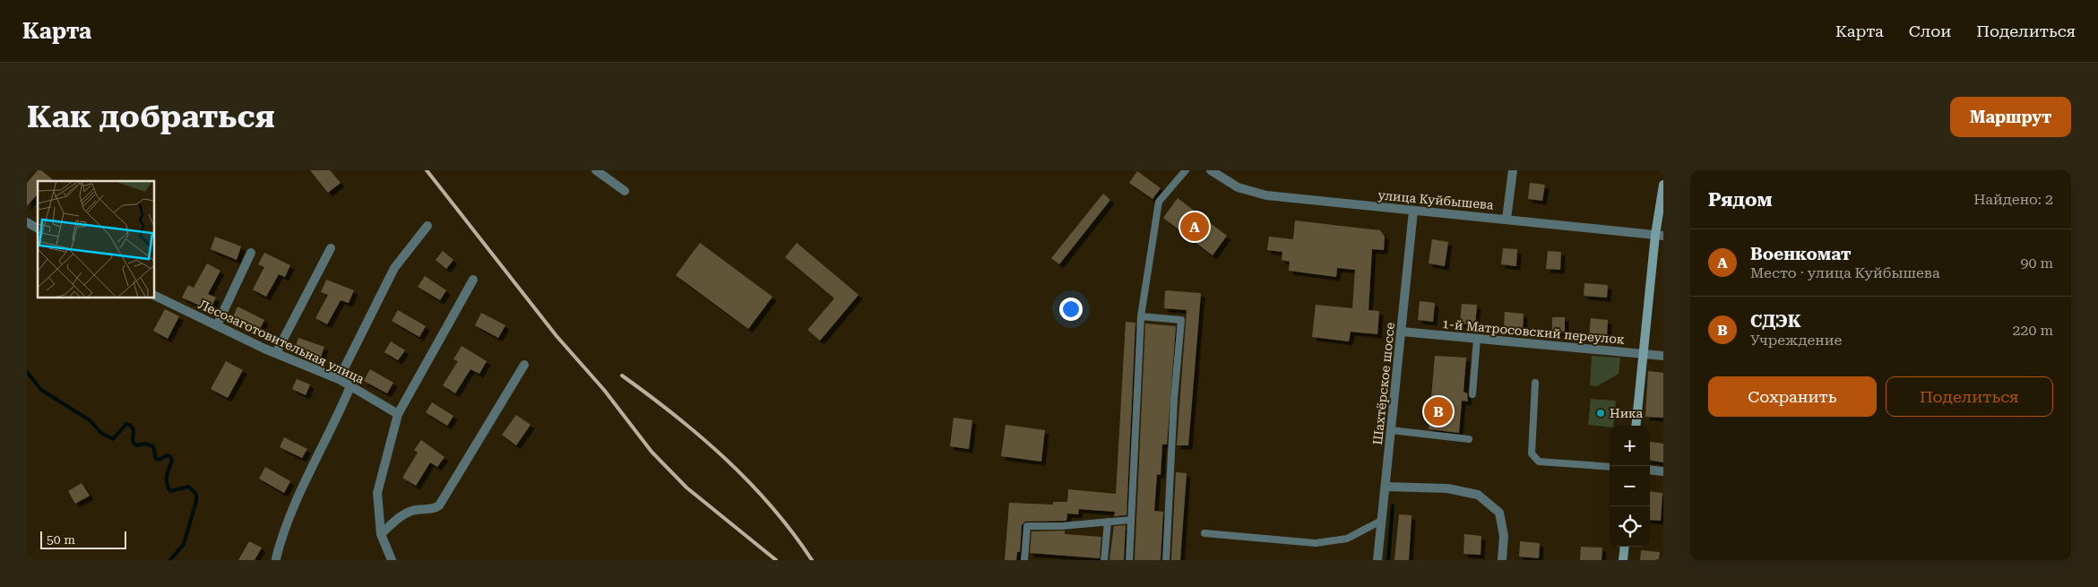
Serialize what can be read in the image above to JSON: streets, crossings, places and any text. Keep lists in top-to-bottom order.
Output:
{
  "streets": {
    "street": [
      "улица Куйбышева",
      "1-й Матросовский переулок",
      "Лесозаготовительная улица",
      "Шахтёрское шоссе"
    ]
  },
  "crossings": [
    ["улица Куйбышева", "Шахтёрское шоссе"],
    ["1-й Матросовский переулок", "Шахтёрское шоссе"]
  ],
  "places": ["Ника"],
  "scale_bar": "50 m",
  "page": {
    "header": "Карта",
    "nav": ["Карта", "Слои", "Поделиться"],
    "buttons": [
      "Маршрут",
      ["Сохранить", "Поделиться"]
    ],
    "title": "Как добраться",
    "heading": ["Рядом", "Найдено: 2"],
    "pins": ["A", "B"],
    "list": [
      {
        "mark": "A",
        "name": "Военкомат",
        "note": "Место · улица Куйбышева",
        "value": "90 m"
      },
      {
        "mark": "B",
        "name": "СДЭК",
        "note": "Учреждение",
        "value": "220 m"
      }
    ],
    "map_buttons": ["+", "−"],
    "scale": "50 m"
  }
}
